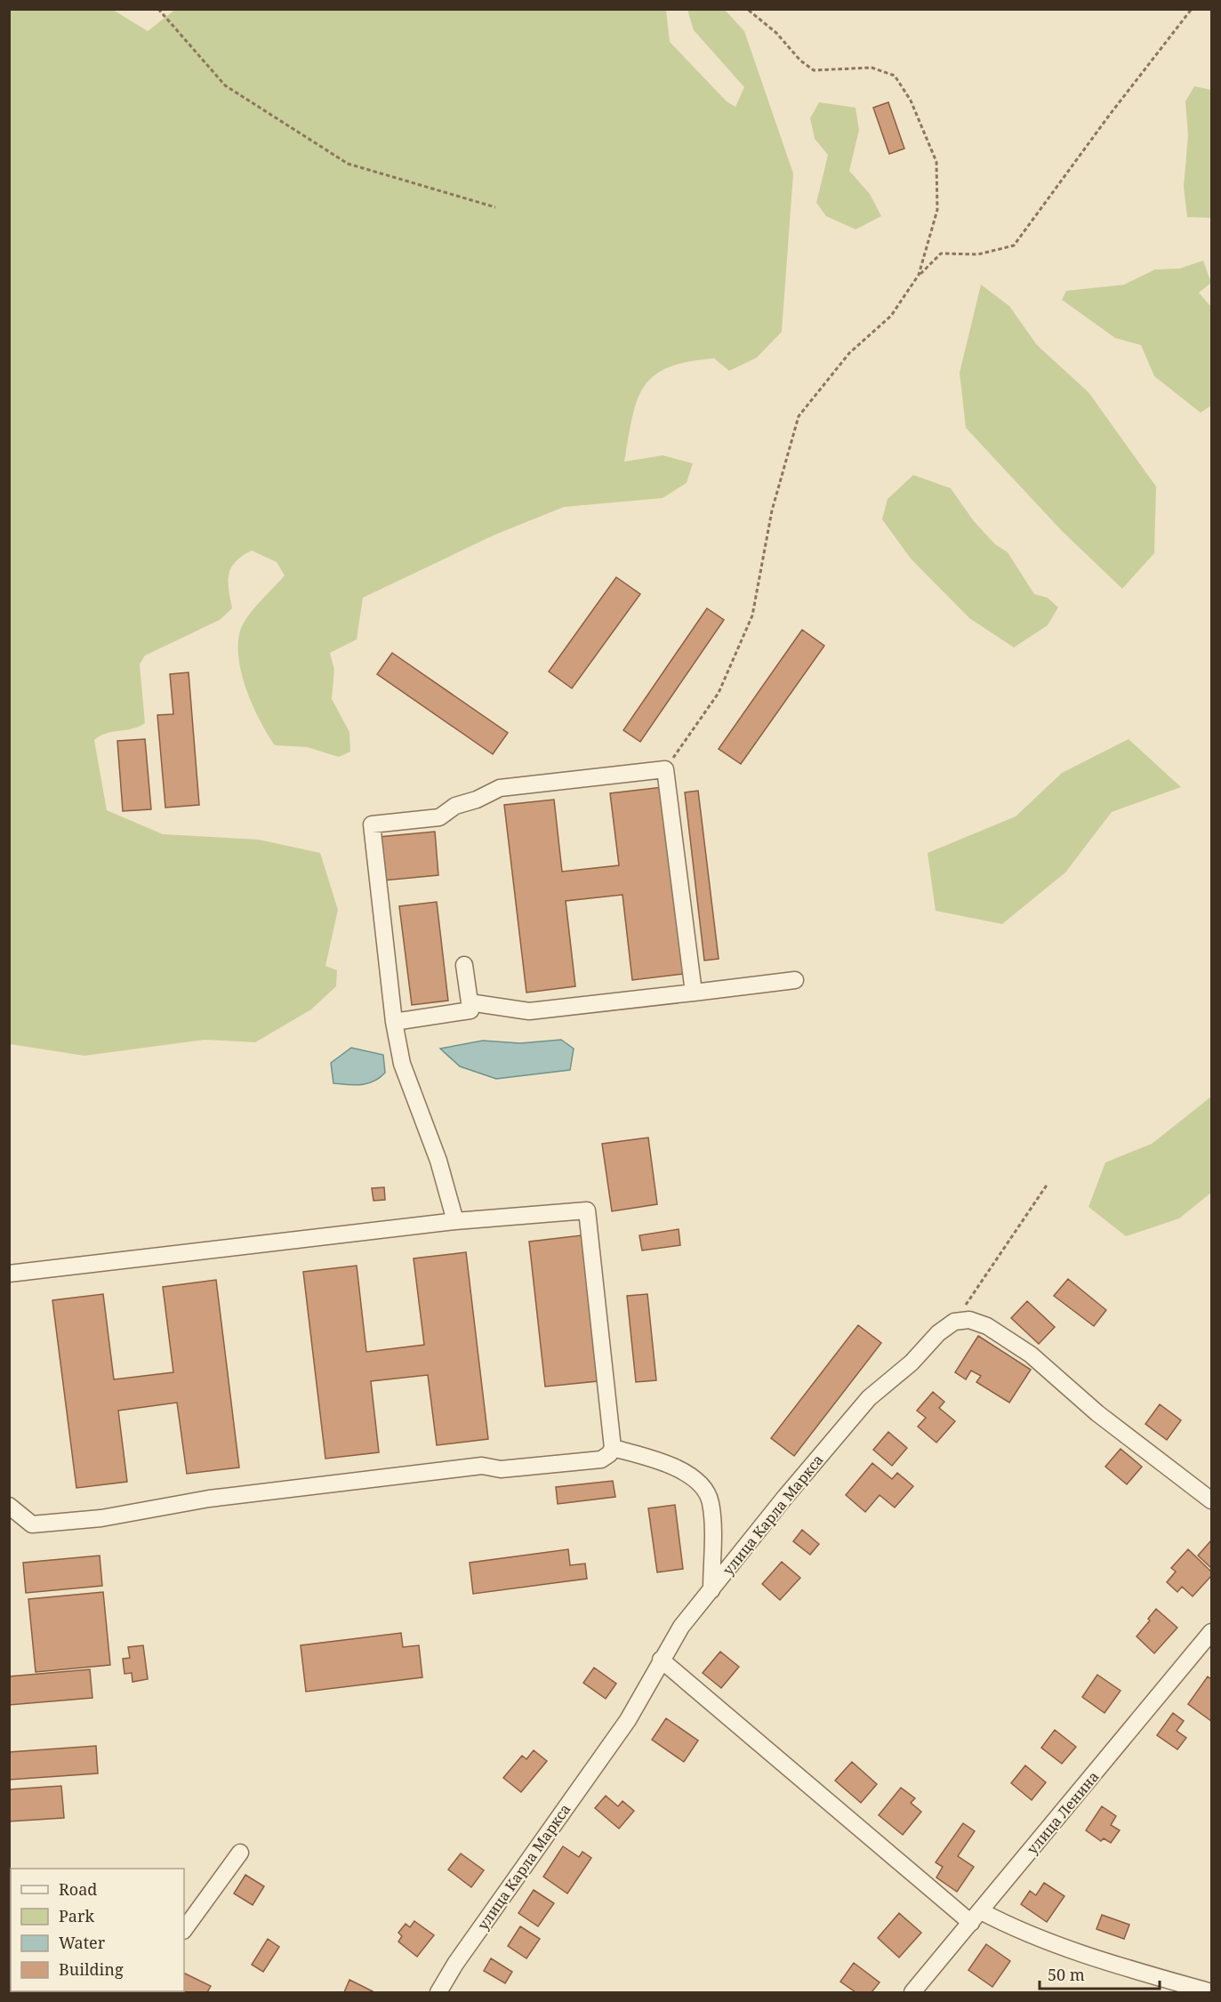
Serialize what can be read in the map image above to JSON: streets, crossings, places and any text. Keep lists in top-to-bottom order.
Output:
{
  "streets": {
    "street": ["улица Карла Маркса", "улица Ленина"]
  },
  "legend": [
    "Road",
    "Park",
    "Water",
    "Building"
  ],
  "scale_bar": "50 m"
}
